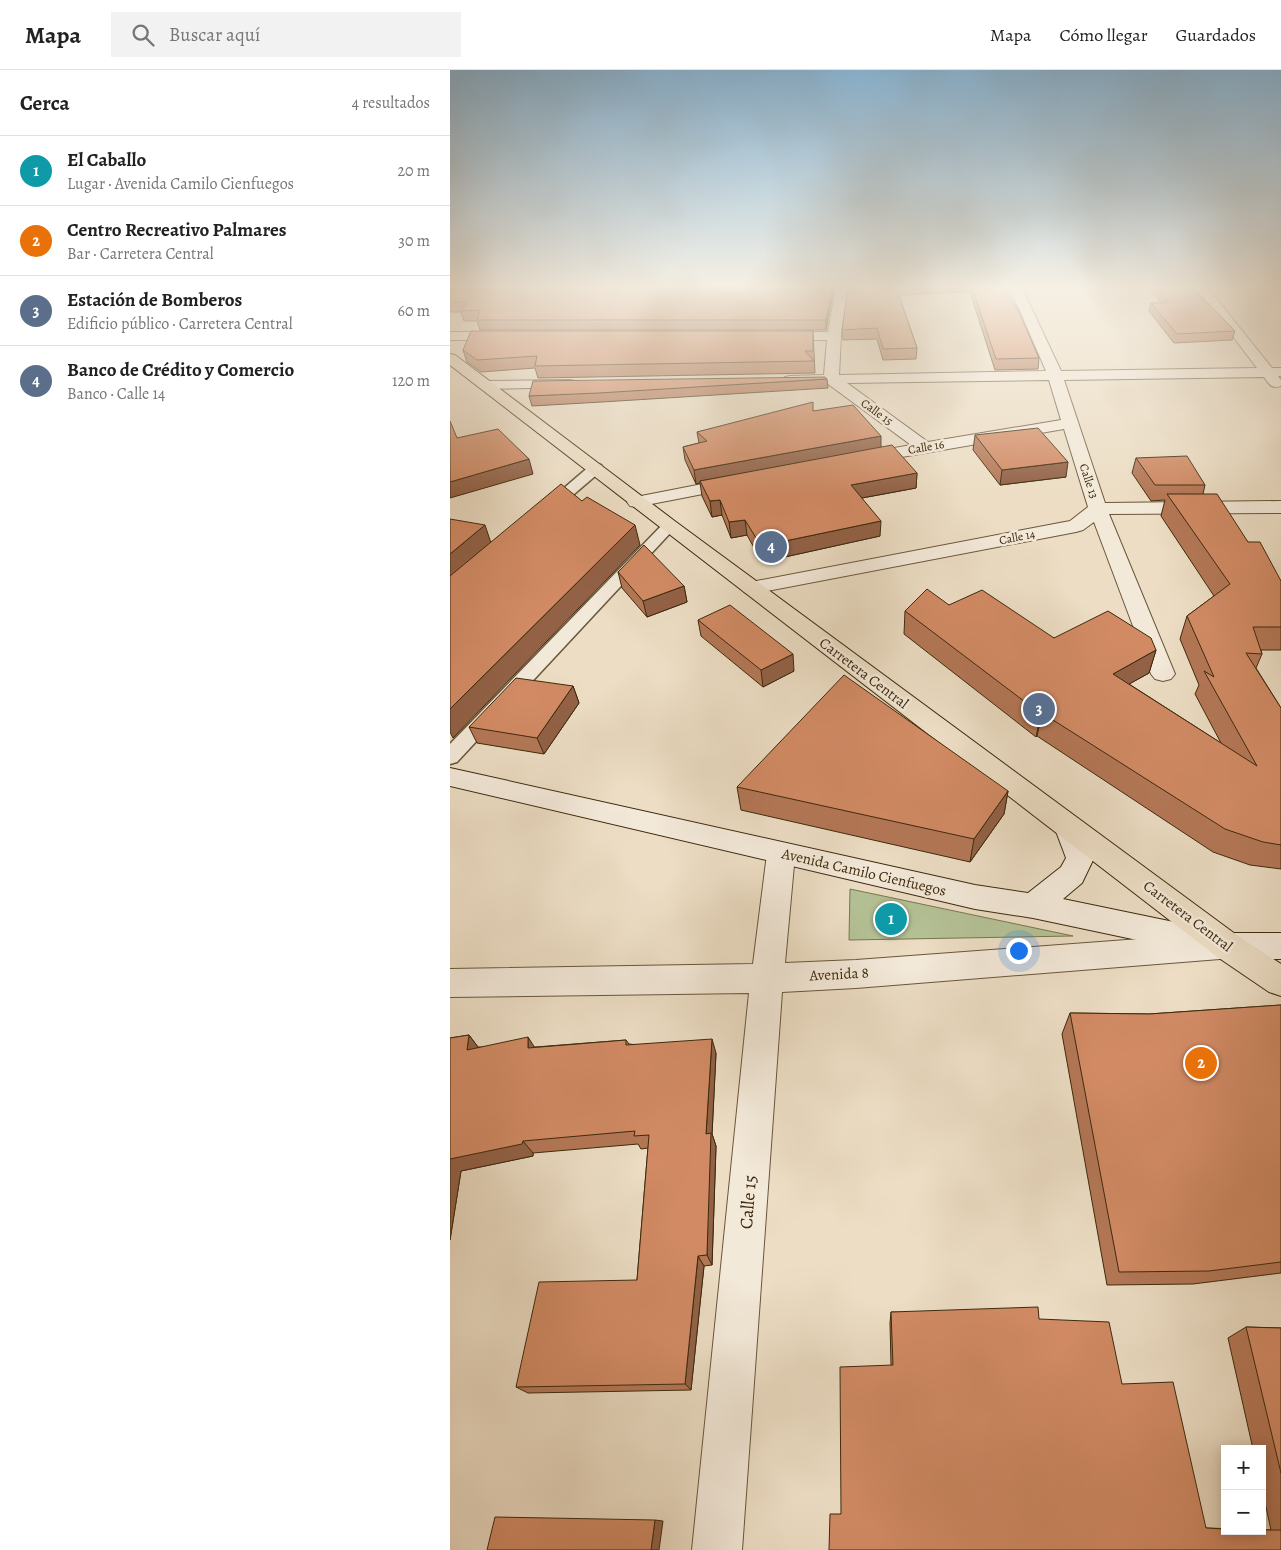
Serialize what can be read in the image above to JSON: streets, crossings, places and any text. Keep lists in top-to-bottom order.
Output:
{
  "streets": {
    "highway": ["Carretera Central"],
    "street": [
      "Calle 15",
      "Calle 16",
      "Calle 13",
      "Calle 14",
      "Avenida Camilo Cienfuegos",
      "Avenida 8"
    ]
  },
  "crossings": [
    ["Calle 15", "Calle 16"],
    ["Calle 15", "Avenida Camilo Cienfuegos"],
    ["Calle 15", "Avenida 8"],
    ["Calle 16", "Calle 13"],
    ["Calle 13", "Calle 14"],
    ["Calle 14", "Carretera Central"],
    ["Carretera Central", "Avenida Camilo Cienfuegos"],
    ["Carretera Central", "Avenida 8"],
    ["Avenida Camilo Cienfuegos", "Avenida 8"]
  ],
  "page": {
    "header": "Mapa",
    "search": "Buscar aquí",
    "nav": ["Mapa", "Cómo llegar", "Guardados"],
    "heading": ["Cerca", "4 resultados"],
    "list": [
      {
        "mark": "1",
        "name": "El Caballo",
        "note": "Lugar · Avenida Camilo Cienfuegos",
        "value": "20 m"
      },
      {
        "mark": "2",
        "name": "Centro Recreativo Palmares",
        "note": "Bar · Carretera Central",
        "value": "30 m"
      },
      {
        "mark": "3",
        "name": "Estación de Bomberos",
        "note": "Edificio público · Carretera Central",
        "value": "60 m"
      },
      {
        "mark": "4",
        "name": "Banco de Crédito y Comercio",
        "note": "Banco · Calle 14",
        "value": "120 m"
      }
    ],
    "pins": [
      "4",
      "3",
      "1",
      "2"
    ],
    "map_buttons": ["+", "−"]
  }
}
